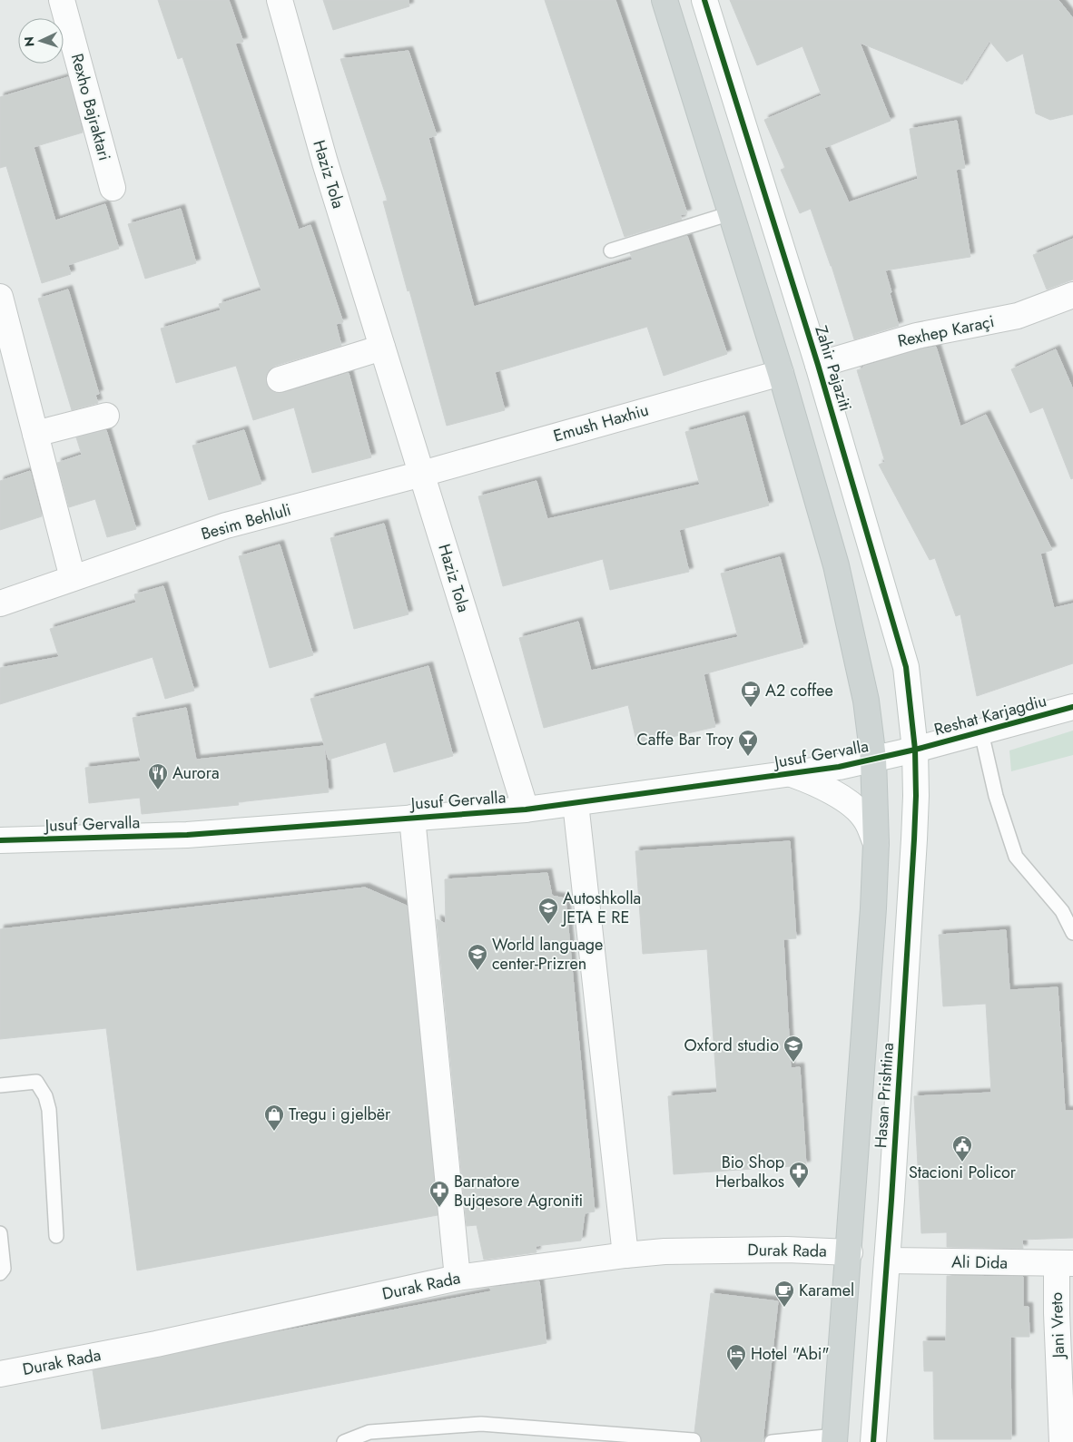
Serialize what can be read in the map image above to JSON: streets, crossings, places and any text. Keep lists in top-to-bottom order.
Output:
{
  "streets": {
    "main road": ["Hasan Prishtina"],
    "street": [
      "Rexho Bajraktari",
      "Haziz Tola",
      "Rexhep Karaçi",
      "Zahir Pajaziti",
      "Emush Haxhiu",
      "Besim Behluli",
      "Reshat Karjagdiu",
      "Jusuf Gervalla",
      "Durak Rada",
      "Ali Dida",
      "Jani Vreto"
    ]
  },
  "crossings": [
    ["Haziz Tola", "Emush Haxhiu"],
    ["Haziz Tola", "Besim Behluli"],
    ["Haziz Tola", "Jusuf Gervalla"],
    ["Rexhep Karaçi", "Zahir Pajaziti"],
    ["Zahir Pajaziti", "Reshat Karjagdiu"],
    ["Zahir Pajaziti", "Jusuf Gervalla"],
    ["Zahir Pajaziti", "Hasan Prishtina"],
    ["Emush Haxhiu", "Besim Behluli"],
    ["Reshat Karjagdiu", "Jusuf Gervalla"],
    ["Reshat Karjagdiu", "Hasan Prishtina"],
    ["Jusuf Gervalla", "Hasan Prishtina"],
    ["Hasan Prishtina", "Durak Rada"],
    ["Hasan Prishtina", "Ali Dida"],
    ["Ali Dida", "Jani Vreto"]
  ],
  "places": {
    "cafe": ["A2 coffee", "Karamel"],
    "bar": ["Caffe Bar Troy"],
    "restaurant": ["Aurora"],
    "school or university": ["Autoshkolla JETA E RE", "World language center-Prizren", "Oxford studio"],
    "shop": ["Tregu i gjelbër"],
    "public building": ["Stacioni Policor"],
    "pharmacy": ["Bio Shop Herbalkos", "Barnatore Bujqesore Agroniti"],
    "hotel": ["Hotel \"Abi\""]
  },
  "north": "left"
}
